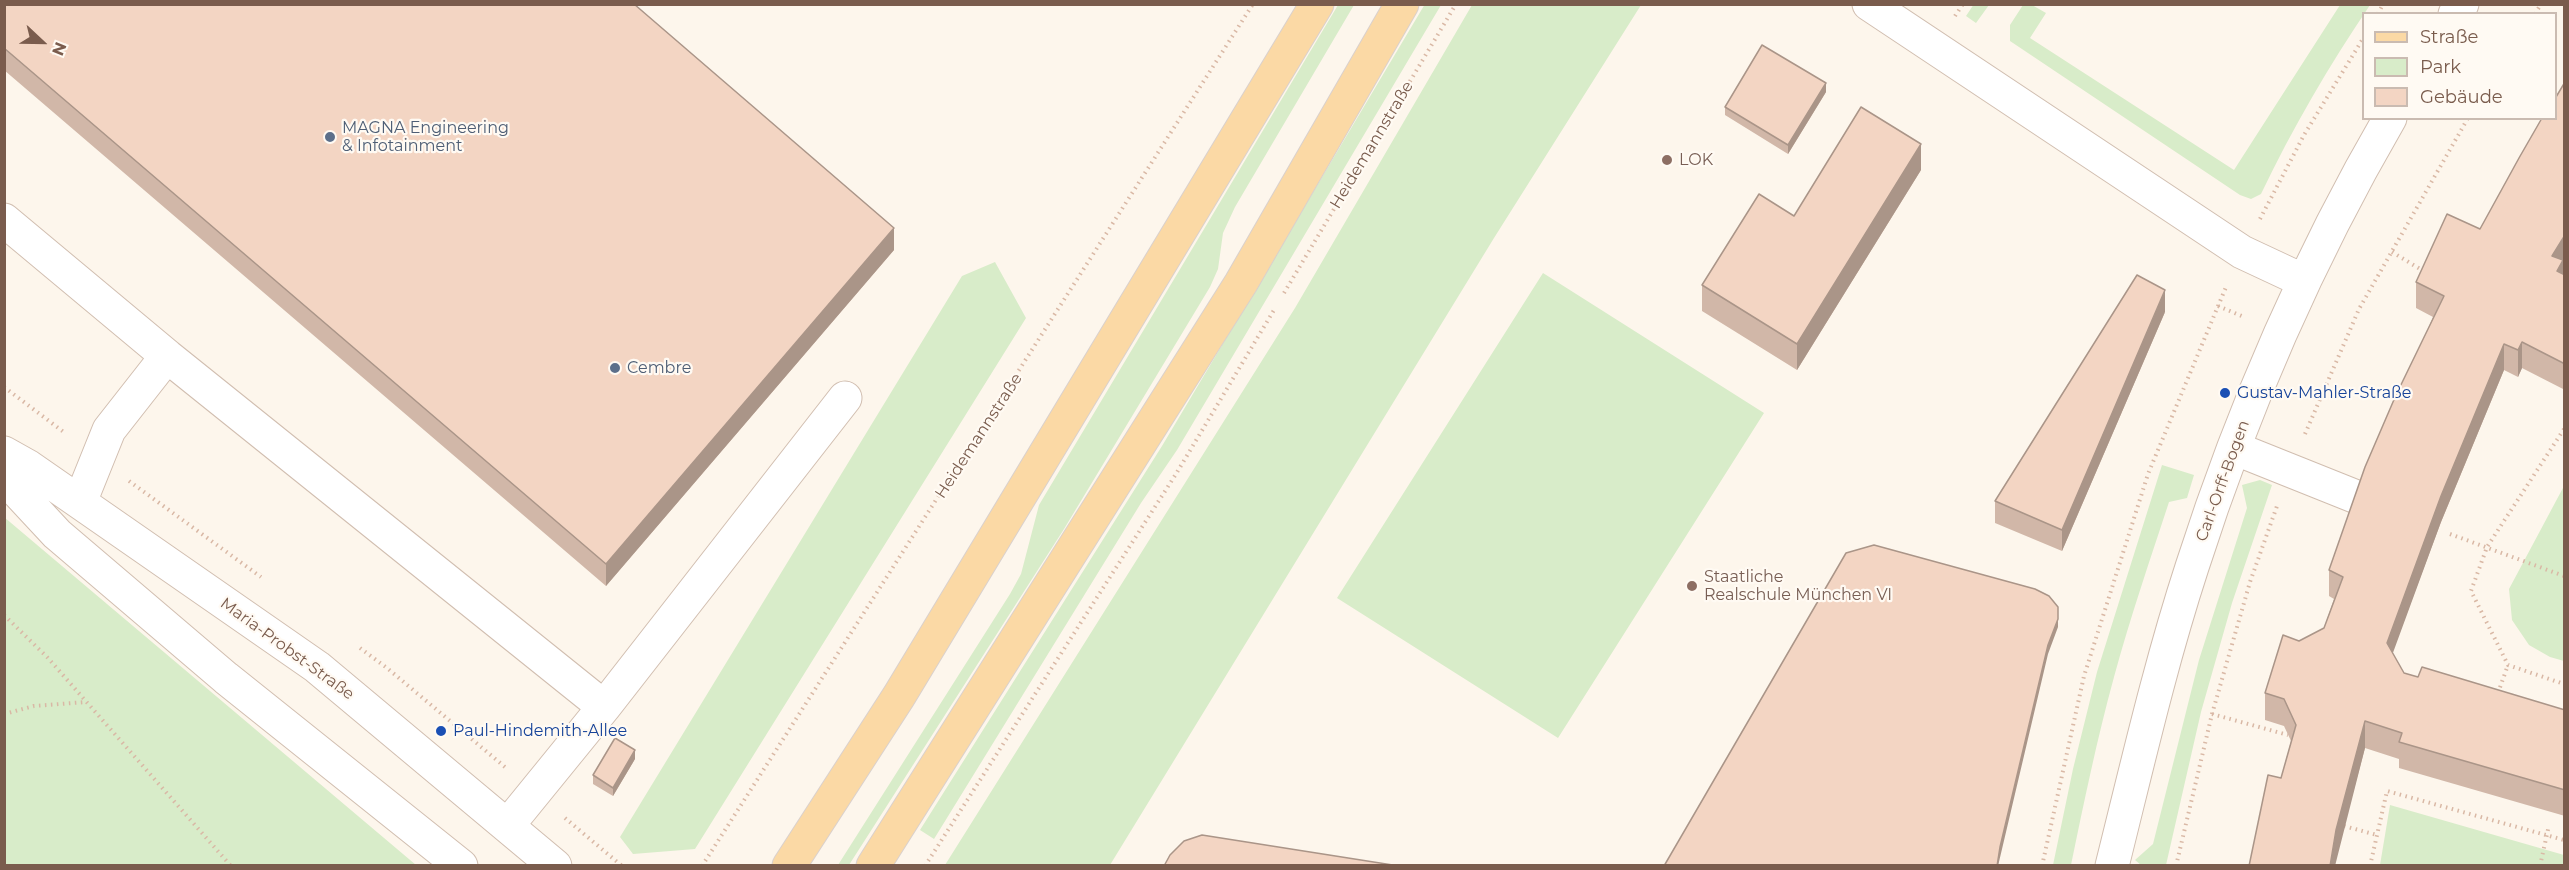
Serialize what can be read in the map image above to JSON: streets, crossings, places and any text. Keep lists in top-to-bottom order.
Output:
{
  "streets": {
    "street": ["Carl-Orff-Bogen", "Maria-Probst-Straße"],
    "path": ["Heidemannstraße"]
  },
  "places": [
    "MAGNA Engineering & Infotainment",
    "LOK",
    "Cembre",
    "Gustav-Mahler-Straße",
    "Staatliche Realschule München VI",
    "Paul-Hindemith-Allee"
  ],
  "legend": ["Straße", "Park", "Gebäude"],
  "north": "right"
}
